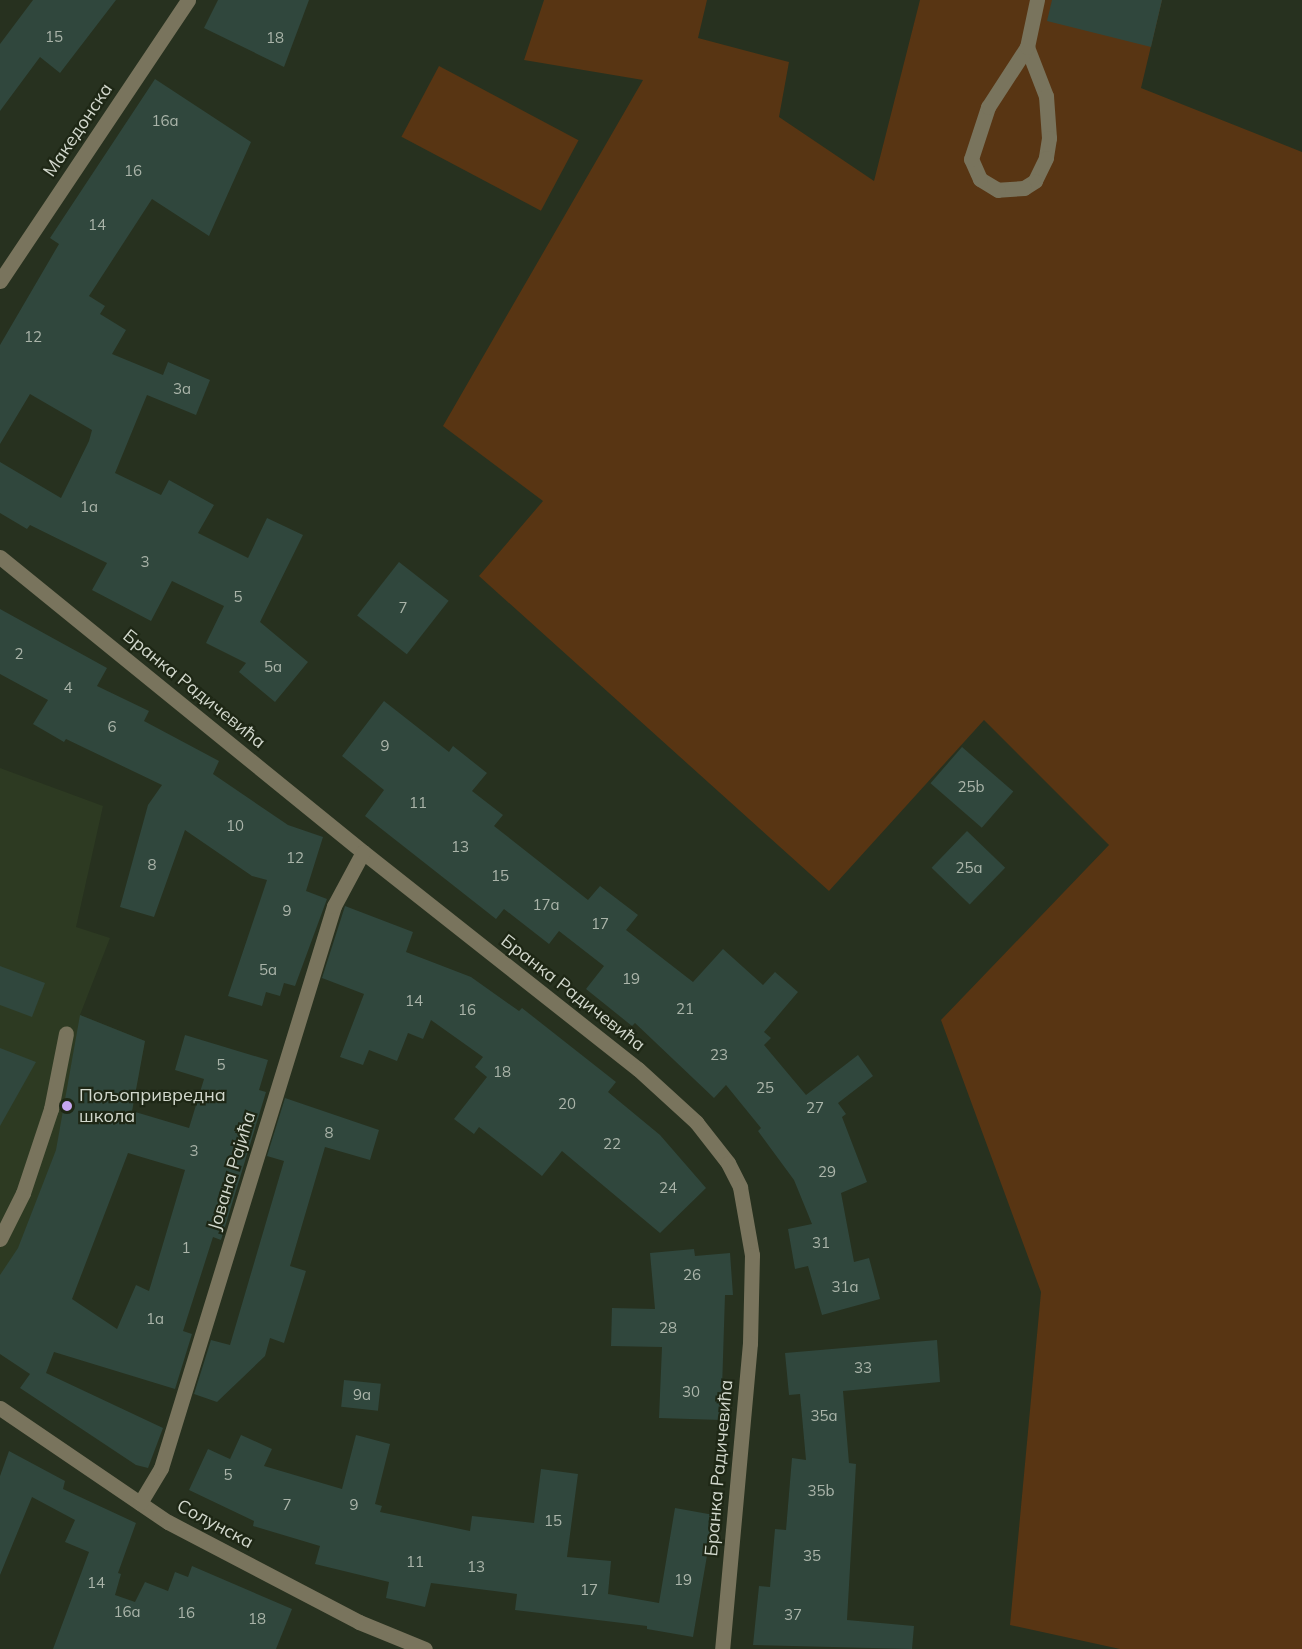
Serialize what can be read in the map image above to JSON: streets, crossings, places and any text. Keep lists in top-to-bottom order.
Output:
{
  "streets": {
    "street": [
      "Македонска",
      "Бранка Радичевића",
      "Јована Рајића",
      "Солунска"
    ]
  },
  "crossings": [
    ["Бранка Радичевића", "Јована Рајића"],
    ["Јована Рајића", "Солунска"]
  ],
  "places": ["Пољопривредна школа"],
  "house_numbers": [
    "15",
    "18",
    "16a",
    "16",
    "14",
    "12",
    "3a",
    "1a",
    "3",
    "5",
    "7",
    "2",
    "5a",
    "4",
    "6",
    "9",
    "25b",
    "11",
    "10",
    "13",
    "12",
    "8",
    "25a",
    "15",
    "17a",
    "9",
    "17",
    "5a",
    "19",
    "14",
    "21",
    "16",
    "23",
    "5",
    "18",
    "25",
    "20",
    "27",
    "8",
    "22",
    "3",
    "29",
    "24",
    "31",
    "1",
    "26",
    "31a",
    "1a",
    "28",
    "33",
    "30",
    "9a",
    "35a",
    "5",
    "35b",
    "7",
    "9",
    "15",
    "35",
    "11",
    "13",
    "19",
    "14",
    "17",
    "16a",
    "16",
    "37",
    "18"
  ]
}
